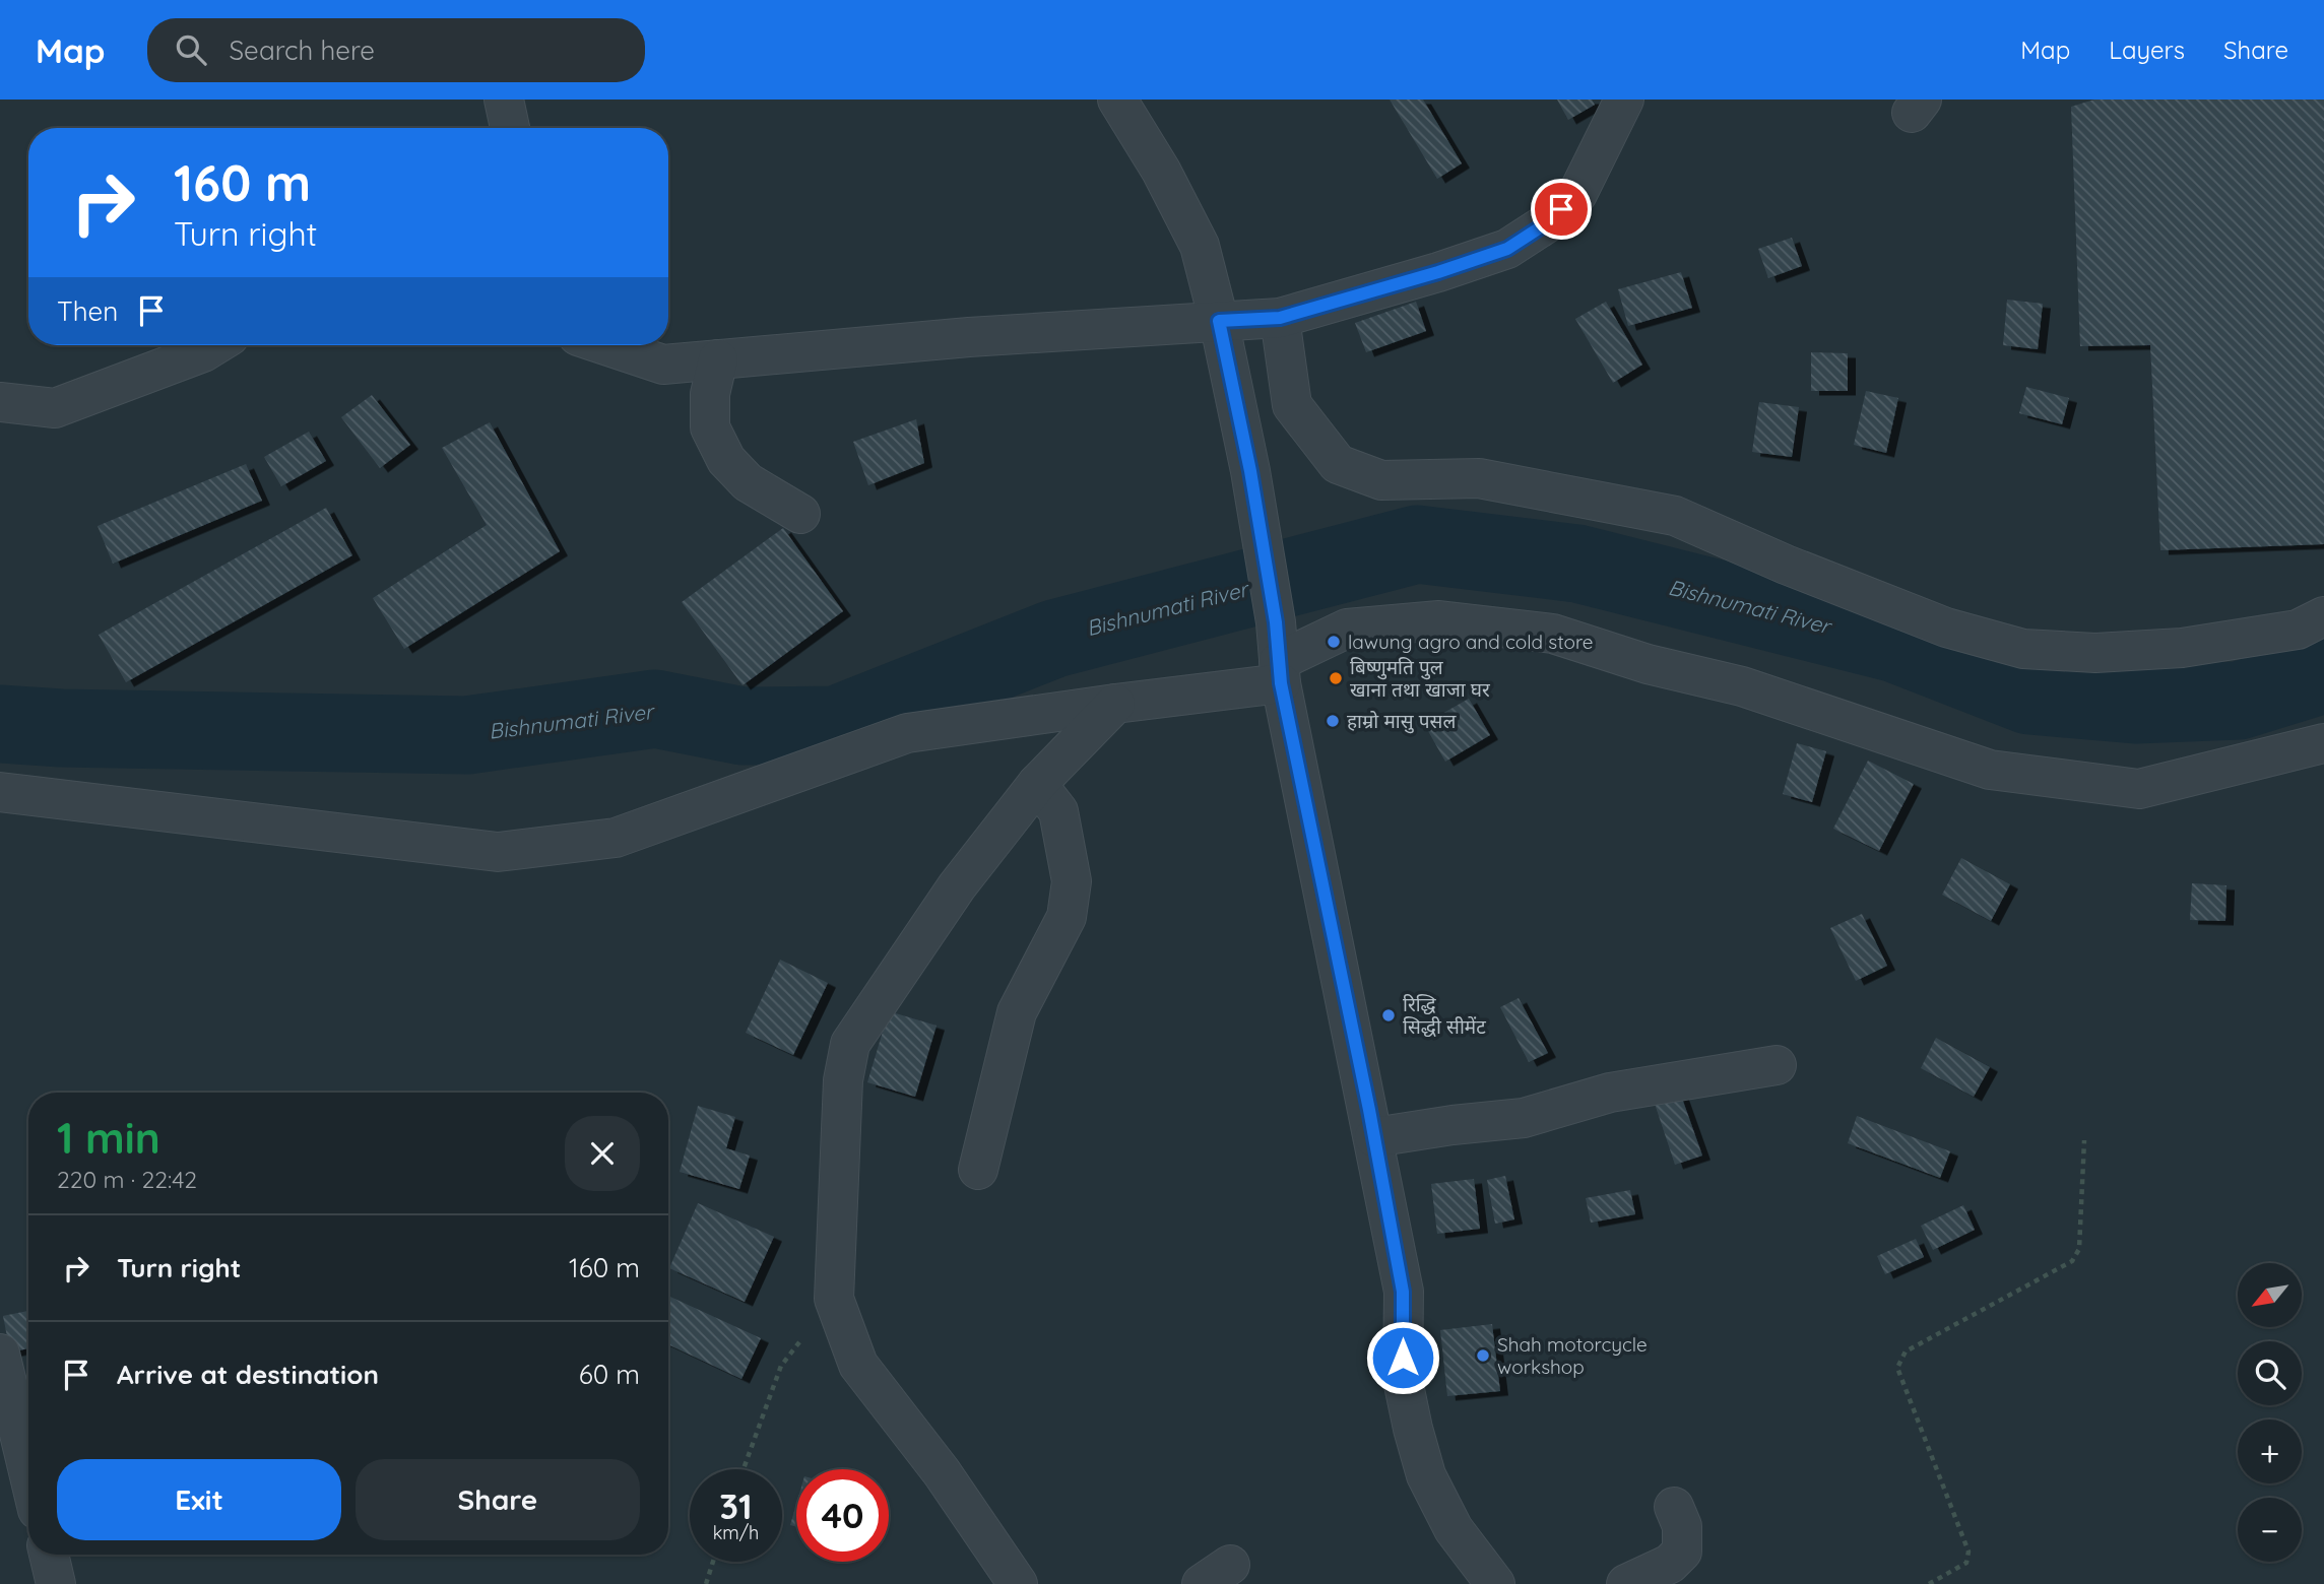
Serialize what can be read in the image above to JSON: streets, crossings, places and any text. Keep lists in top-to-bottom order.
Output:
{
  "water": ["Bishnumati River"],
  "places": [
    "lawung agro and cold store",
    "बिष्णुमति पुल खाना तथा खाजा घर",
    "हाम्रो मासु पसल",
    "रिद्धि सिद्धी सीमेंट",
    "Shah motorcycle workshop"
  ],
  "north": "bottom left",
  "page": {
    "header": "Map",
    "search": "Search here",
    "nav": ["Map", "Layers", "Share"],
    "turn": ["160 m", "Turn right"],
    "then": "Then",
    "heading": ["1 min", "220 m · 22:42"],
    "list": [
      {
        "name": "Turn right",
        "value": "160 m"
      },
      {
        "name": "Arrive at destination",
        "value": "60 m"
      }
    ],
    "map_buttons": ["+", "−"],
    "buttons": ["Exit", "Share"],
    "speed": "31 km/h",
    "limit": "40"
  }
}
